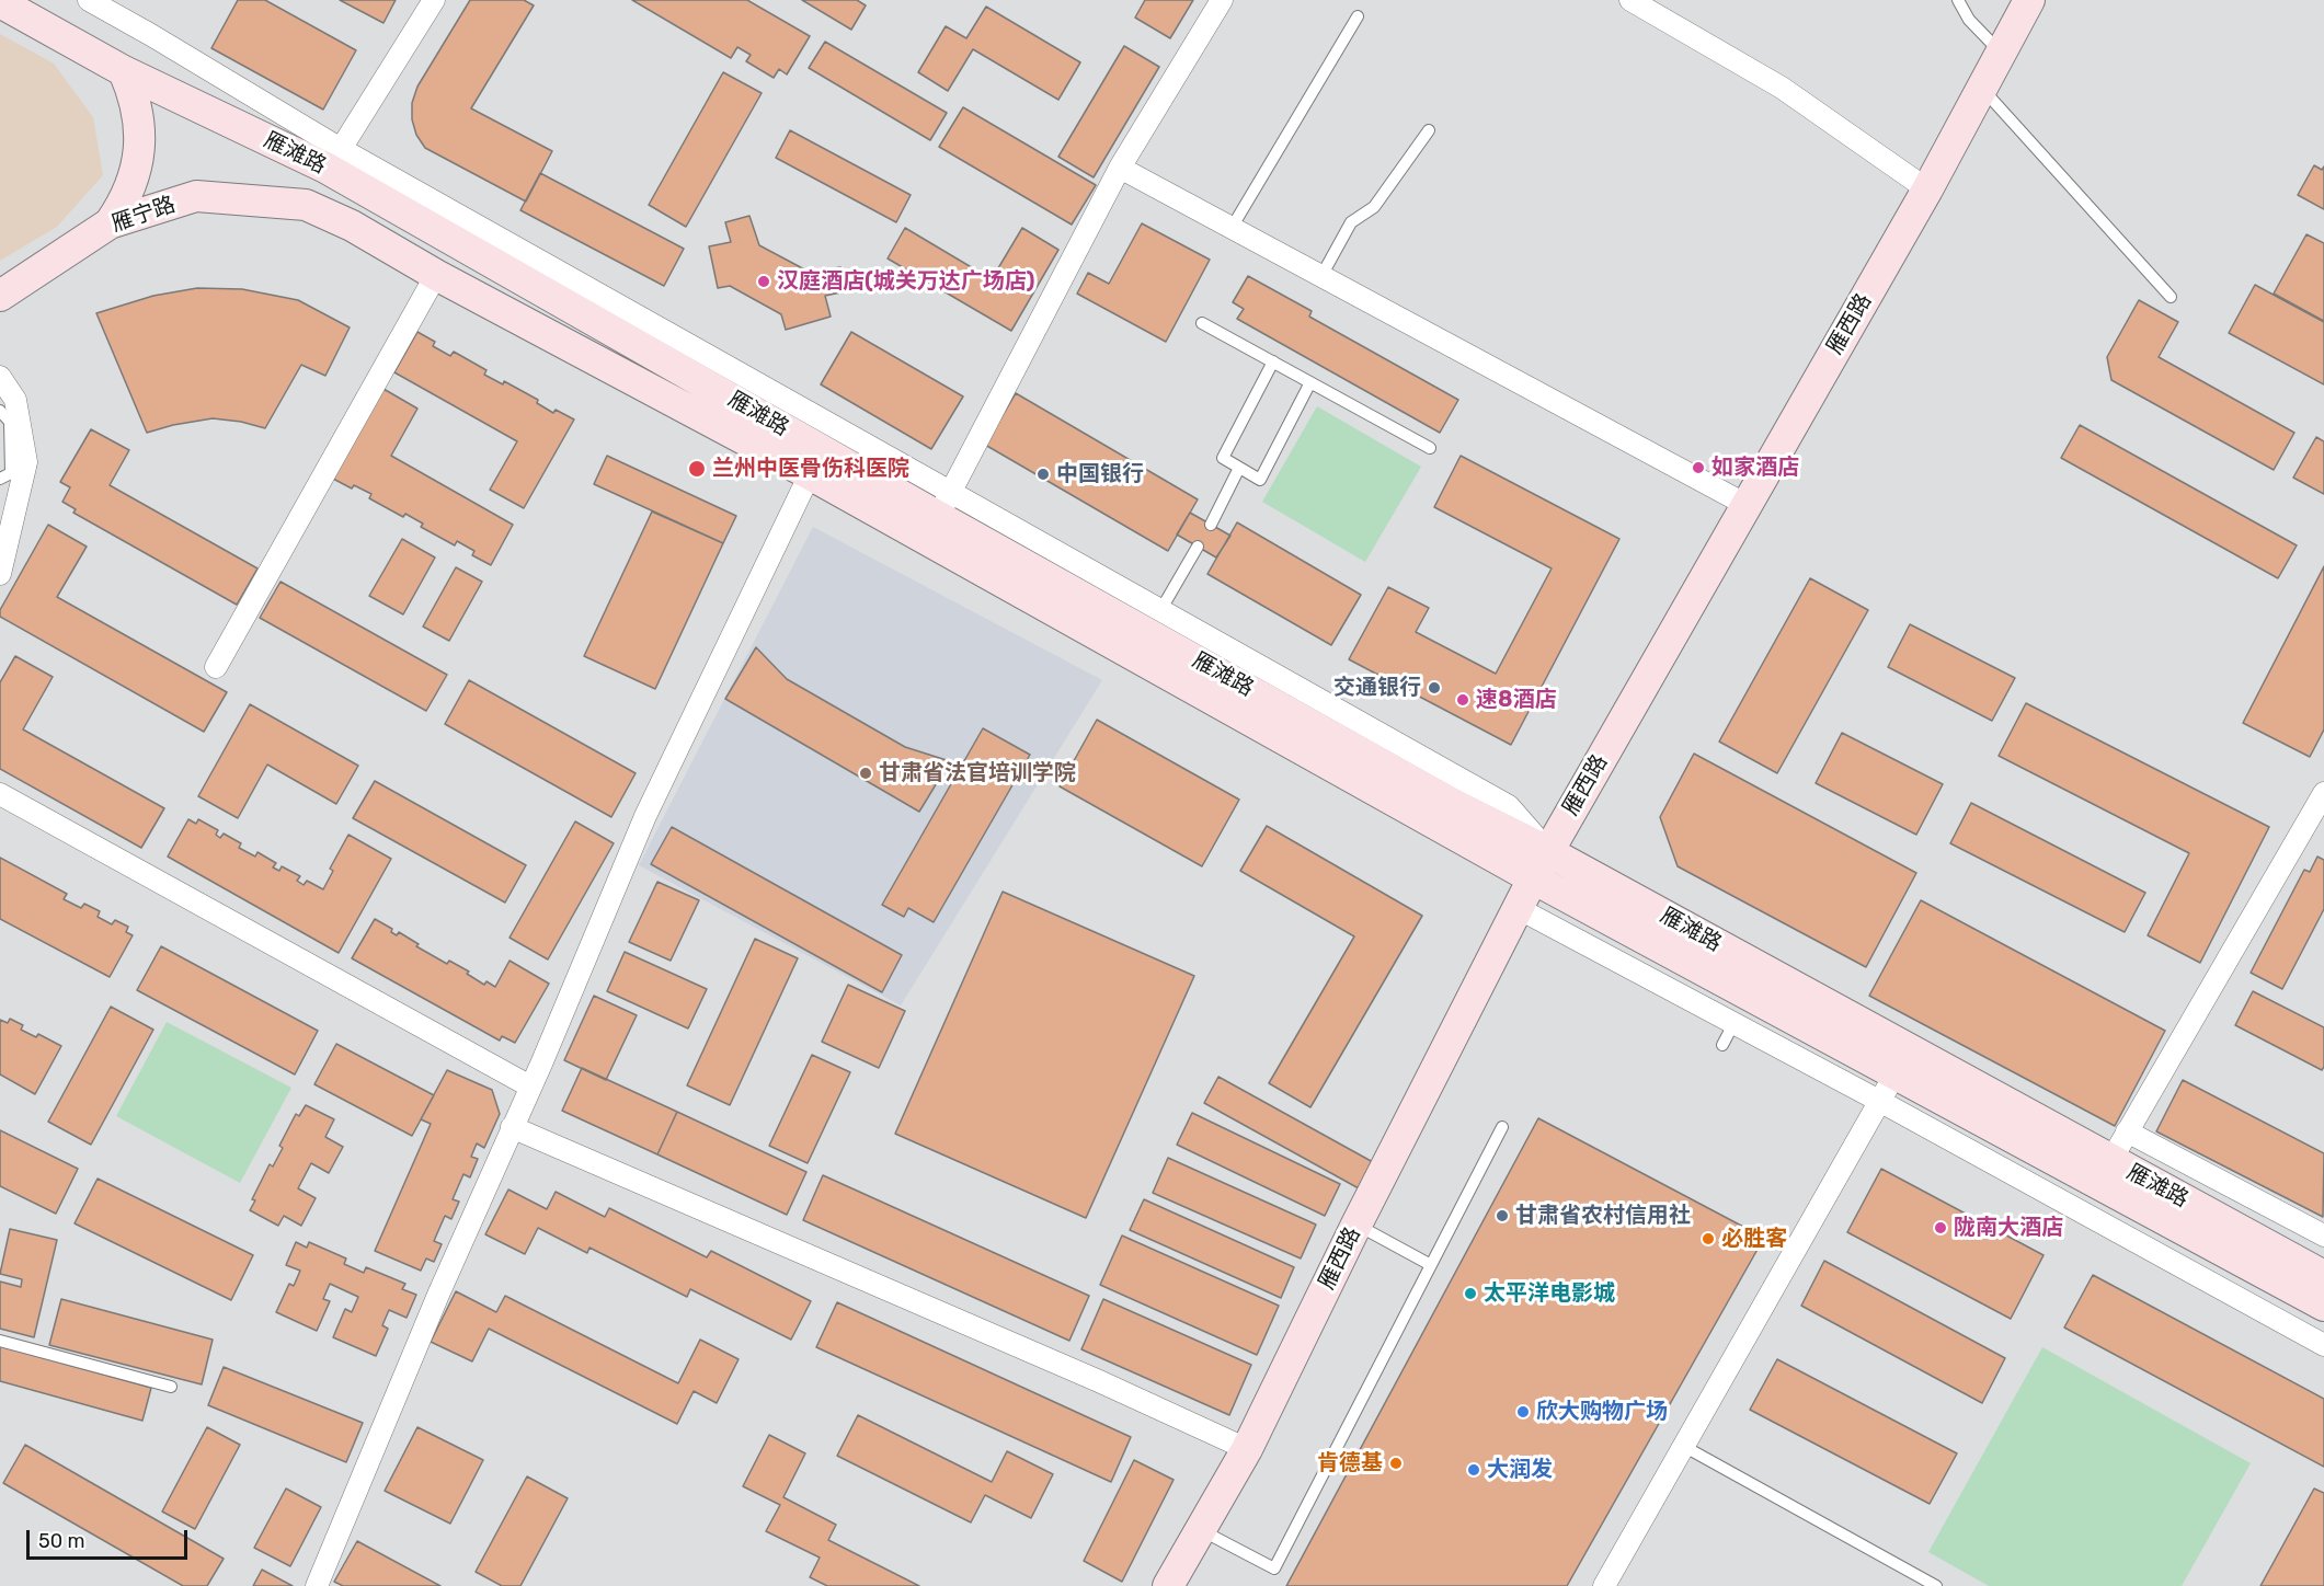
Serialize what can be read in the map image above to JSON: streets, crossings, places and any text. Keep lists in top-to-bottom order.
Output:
{
  "streets": {
    "main road": ["雁滩路", "雁宁路", "雁西路"]
  },
  "crossings": [
    ["雁滩路", "雁宁路"],
    ["雁滩路", "雁西路"]
  ],
  "places": [
    "汉庭酒店(城关万达广场店)",
    "如家酒店",
    "兰州中医骨伤科医院",
    "中国银行",
    "交通银行",
    "速8酒店",
    "甘肃省法官培训学院",
    "甘肃省农村信用社",
    "陇南大酒店",
    "必胜客",
    "太平洋电影城",
    "欣大购物广场",
    "肯德基",
    "大润发"
  ],
  "scale_bar": "50 m"
}
